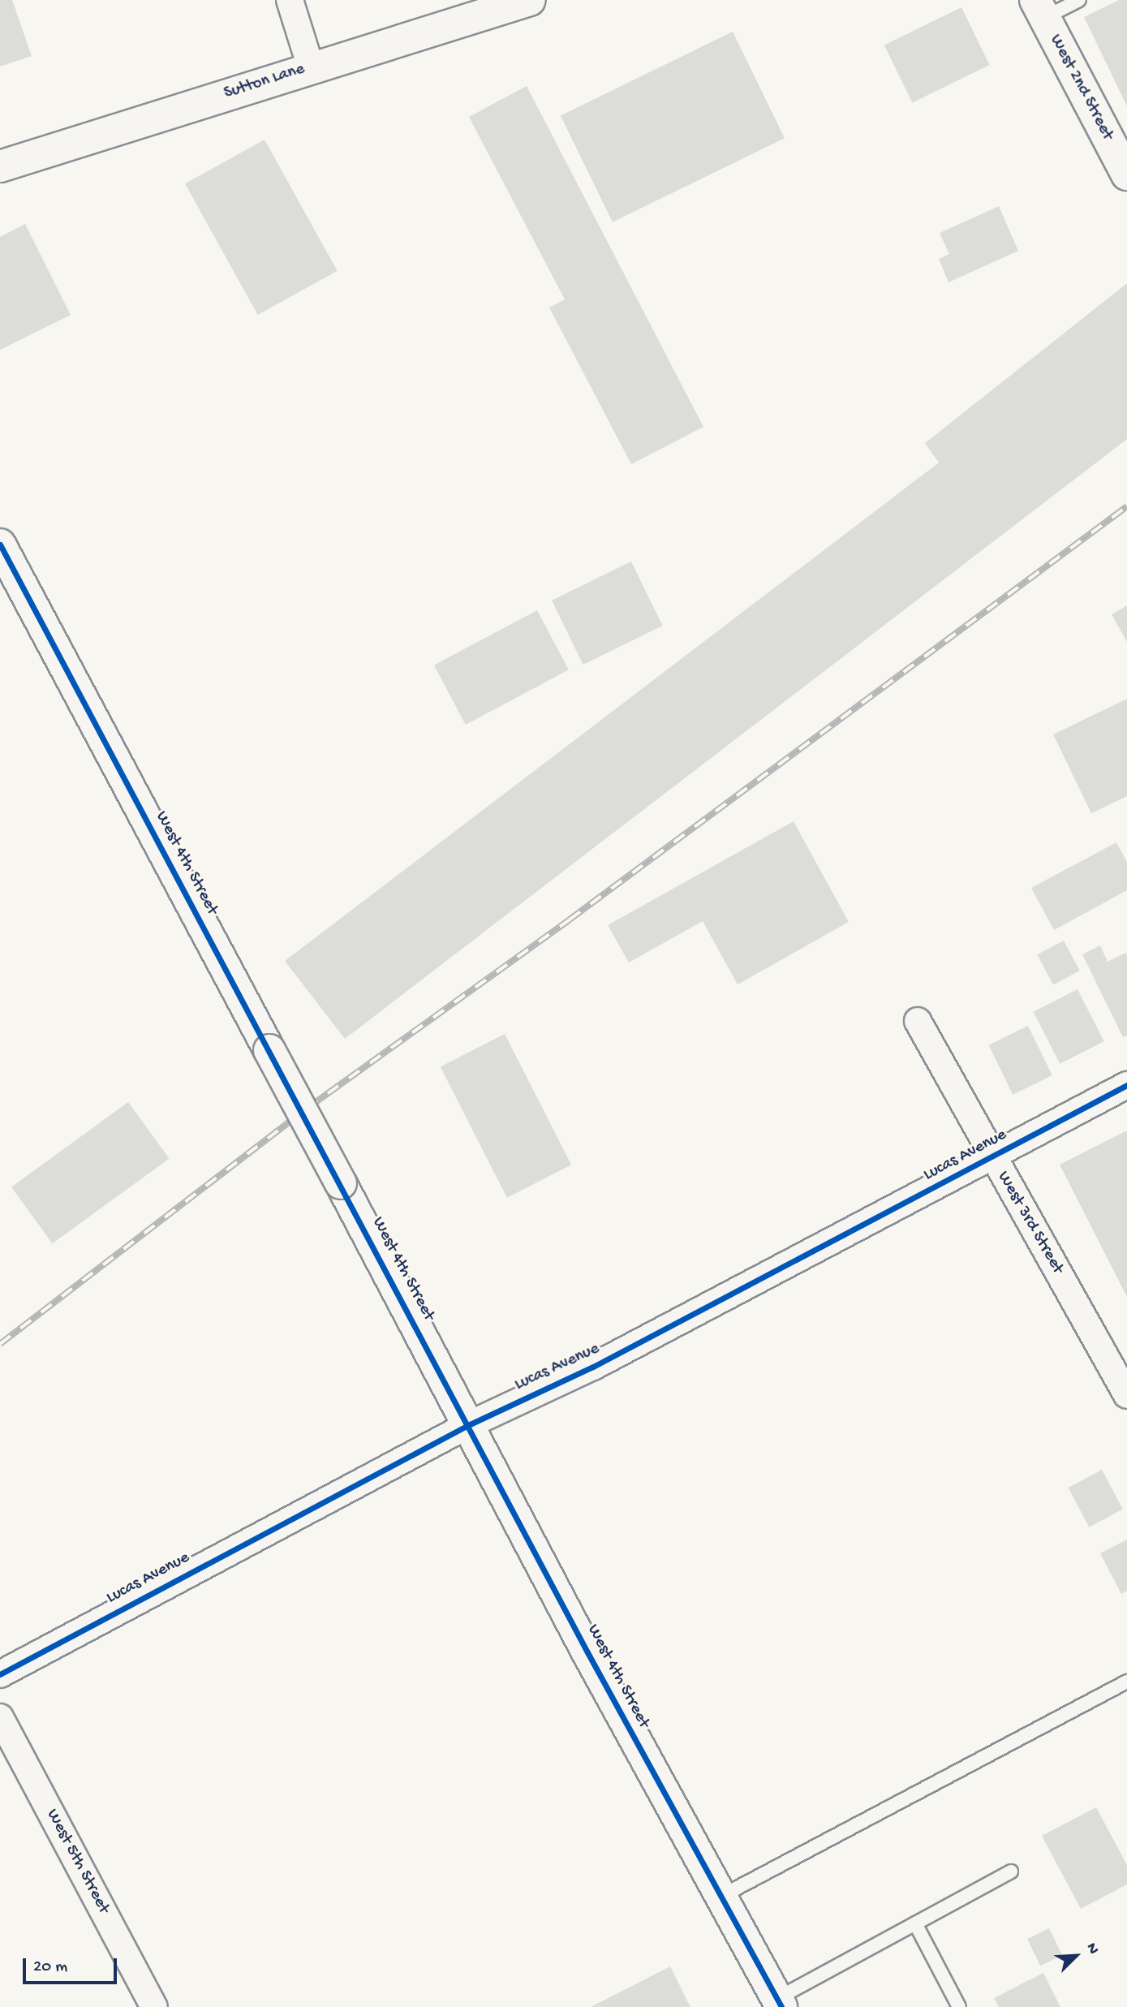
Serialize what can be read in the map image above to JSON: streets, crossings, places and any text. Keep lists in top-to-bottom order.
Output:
{
  "streets": {
    "main road": ["Sutton Lane", "West 2nd Street", "West 4th Street"],
    "street": ["Lucas Avenue", "West 3rd Street", "West 5th Street"]
  },
  "crossings": [
    ["West 4th Street", "Lucas Avenue"],
    ["Lucas Avenue", "West 3rd Street"]
  ],
  "scale_bar": "20 m",
  "north": "top right"
}
